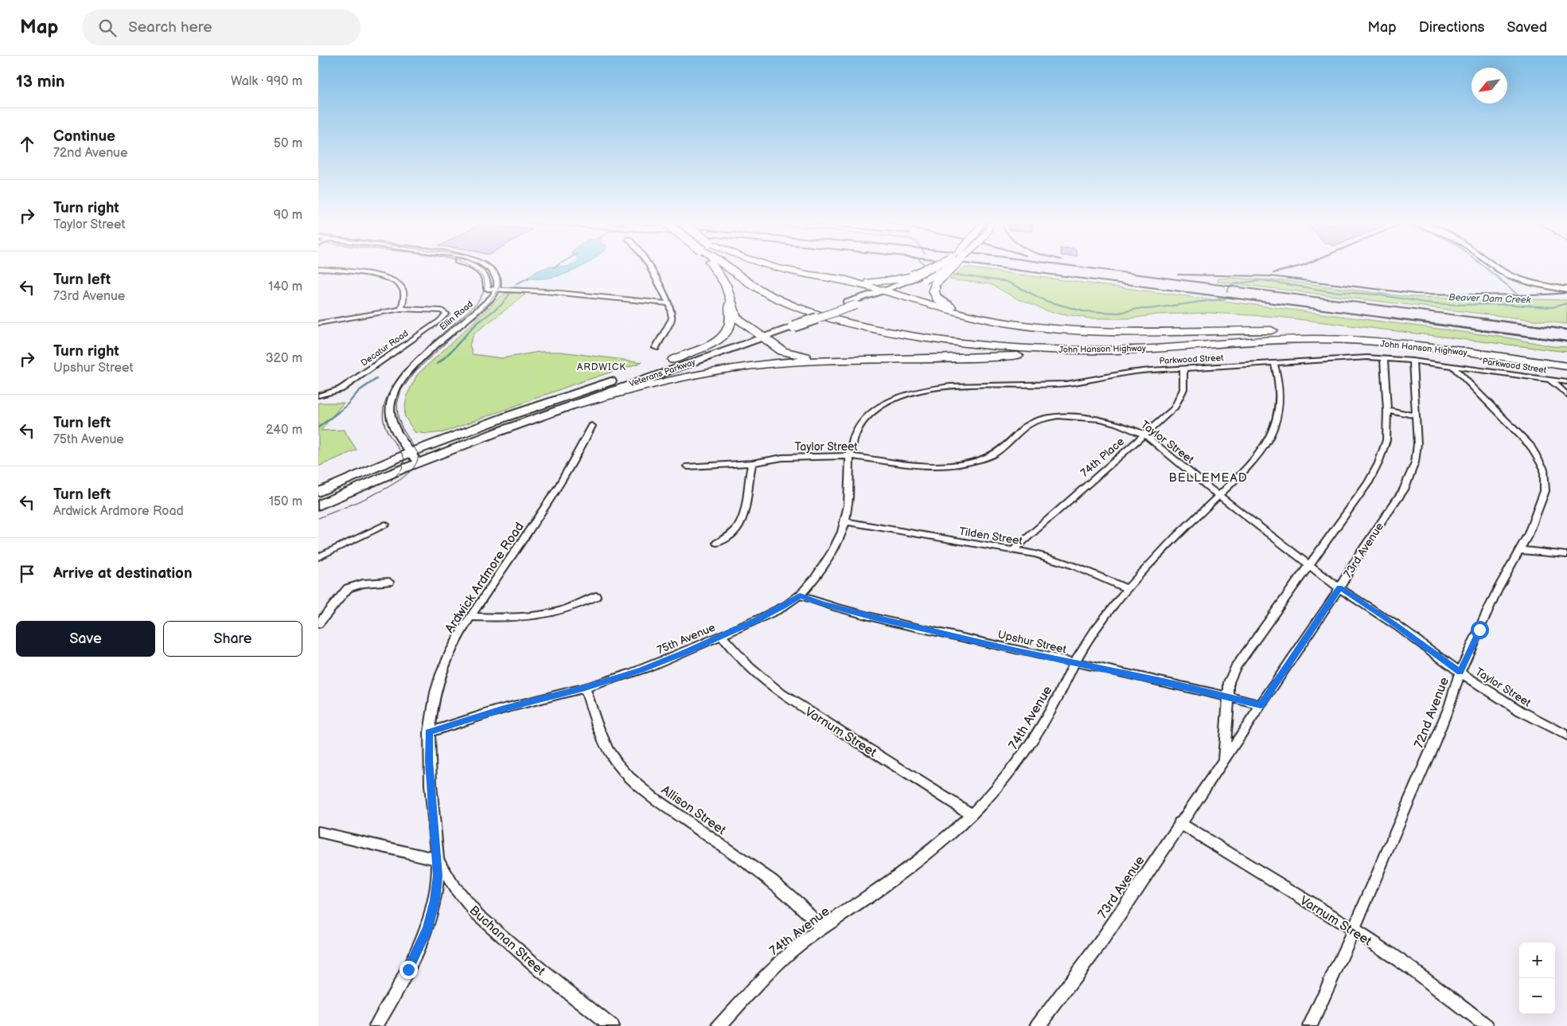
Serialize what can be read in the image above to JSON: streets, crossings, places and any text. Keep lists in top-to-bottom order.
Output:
{
  "streets": {
    "highway": ["John Hanson Highway"],
    "main road": ["Veterans Parkway"],
    "street": [
      "Ellin Road",
      "Decatur Road",
      "Parkwood Street",
      "Taylor Street",
      "74th Place",
      "Tilden Street",
      "73rd Avenue",
      "Ardwick Ardmore Road",
      "75th Avenue",
      "Upshur Street",
      "72nd Avenue",
      "74th Avenue",
      "Varnum Street",
      "Allison Street",
      "Buchanan Street"
    ]
  },
  "crossings": [
    ["Ellin Road", "Veterans Parkway"],
    ["Parkwood Street", "Taylor Street"],
    ["Parkwood Street", "74th Place"],
    ["Parkwood Street", "73rd Avenue"],
    ["Parkwood Street", "75th Avenue"],
    ["Parkwood Street", "72nd Avenue"],
    ["Parkwood Street", "74th Avenue"],
    ["Taylor Street", "74th Place"],
    ["Taylor Street", "73rd Avenue"],
    ["Taylor Street", "75th Avenue"],
    ["Taylor Street", "72nd Avenue"],
    ["Taylor Street", "74th Avenue"],
    ["74th Place", "Tilden Street"],
    ["Tilden Street", "75th Avenue"],
    ["Tilden Street", "74th Avenue"],
    ["73rd Avenue", "Upshur Street"],
    ["73rd Avenue", "Varnum Street"],
    ["Ardwick Ardmore Road", "75th Avenue"],
    ["Ardwick Ardmore Road", "Buchanan Street"],
    ["75th Avenue", "Upshur Street"],
    ["75th Avenue", "Varnum Street"],
    ["75th Avenue", "Allison Street"],
    ["Upshur Street", "74th Avenue"],
    ["72nd Avenue", "Varnum Street"],
    ["74th Avenue", "Varnum Street"],
    ["74th Avenue", "Allison Street"]
  ],
  "districts": ["ARDWICK", "BELLEMEAD"],
  "water": ["Beaver Dam Creek"],
  "north": "bottom left",
  "page": {
    "header": "Map",
    "search": "Search here",
    "nav": ["Map", "Directions", "Saved"],
    "heading": ["13 min", "Walk · 990 m"],
    "list": [
      ["Continue", "72nd Avenue", "50 m"],
      ["Turn right", "Taylor Street", "90 m"],
      ["Turn left", "73rd Avenue", "140 m"],
      ["Turn right", "Upshur Street", "320 m"],
      ["Turn left", "75th Avenue", "240 m"],
      ["Turn left", "Ardwick Ardmore Road", "150 m"],
      "Arrive at destination"
    ],
    "buttons": ["Save", "Share"],
    "map_buttons": ["+", "−"]
  }
}
